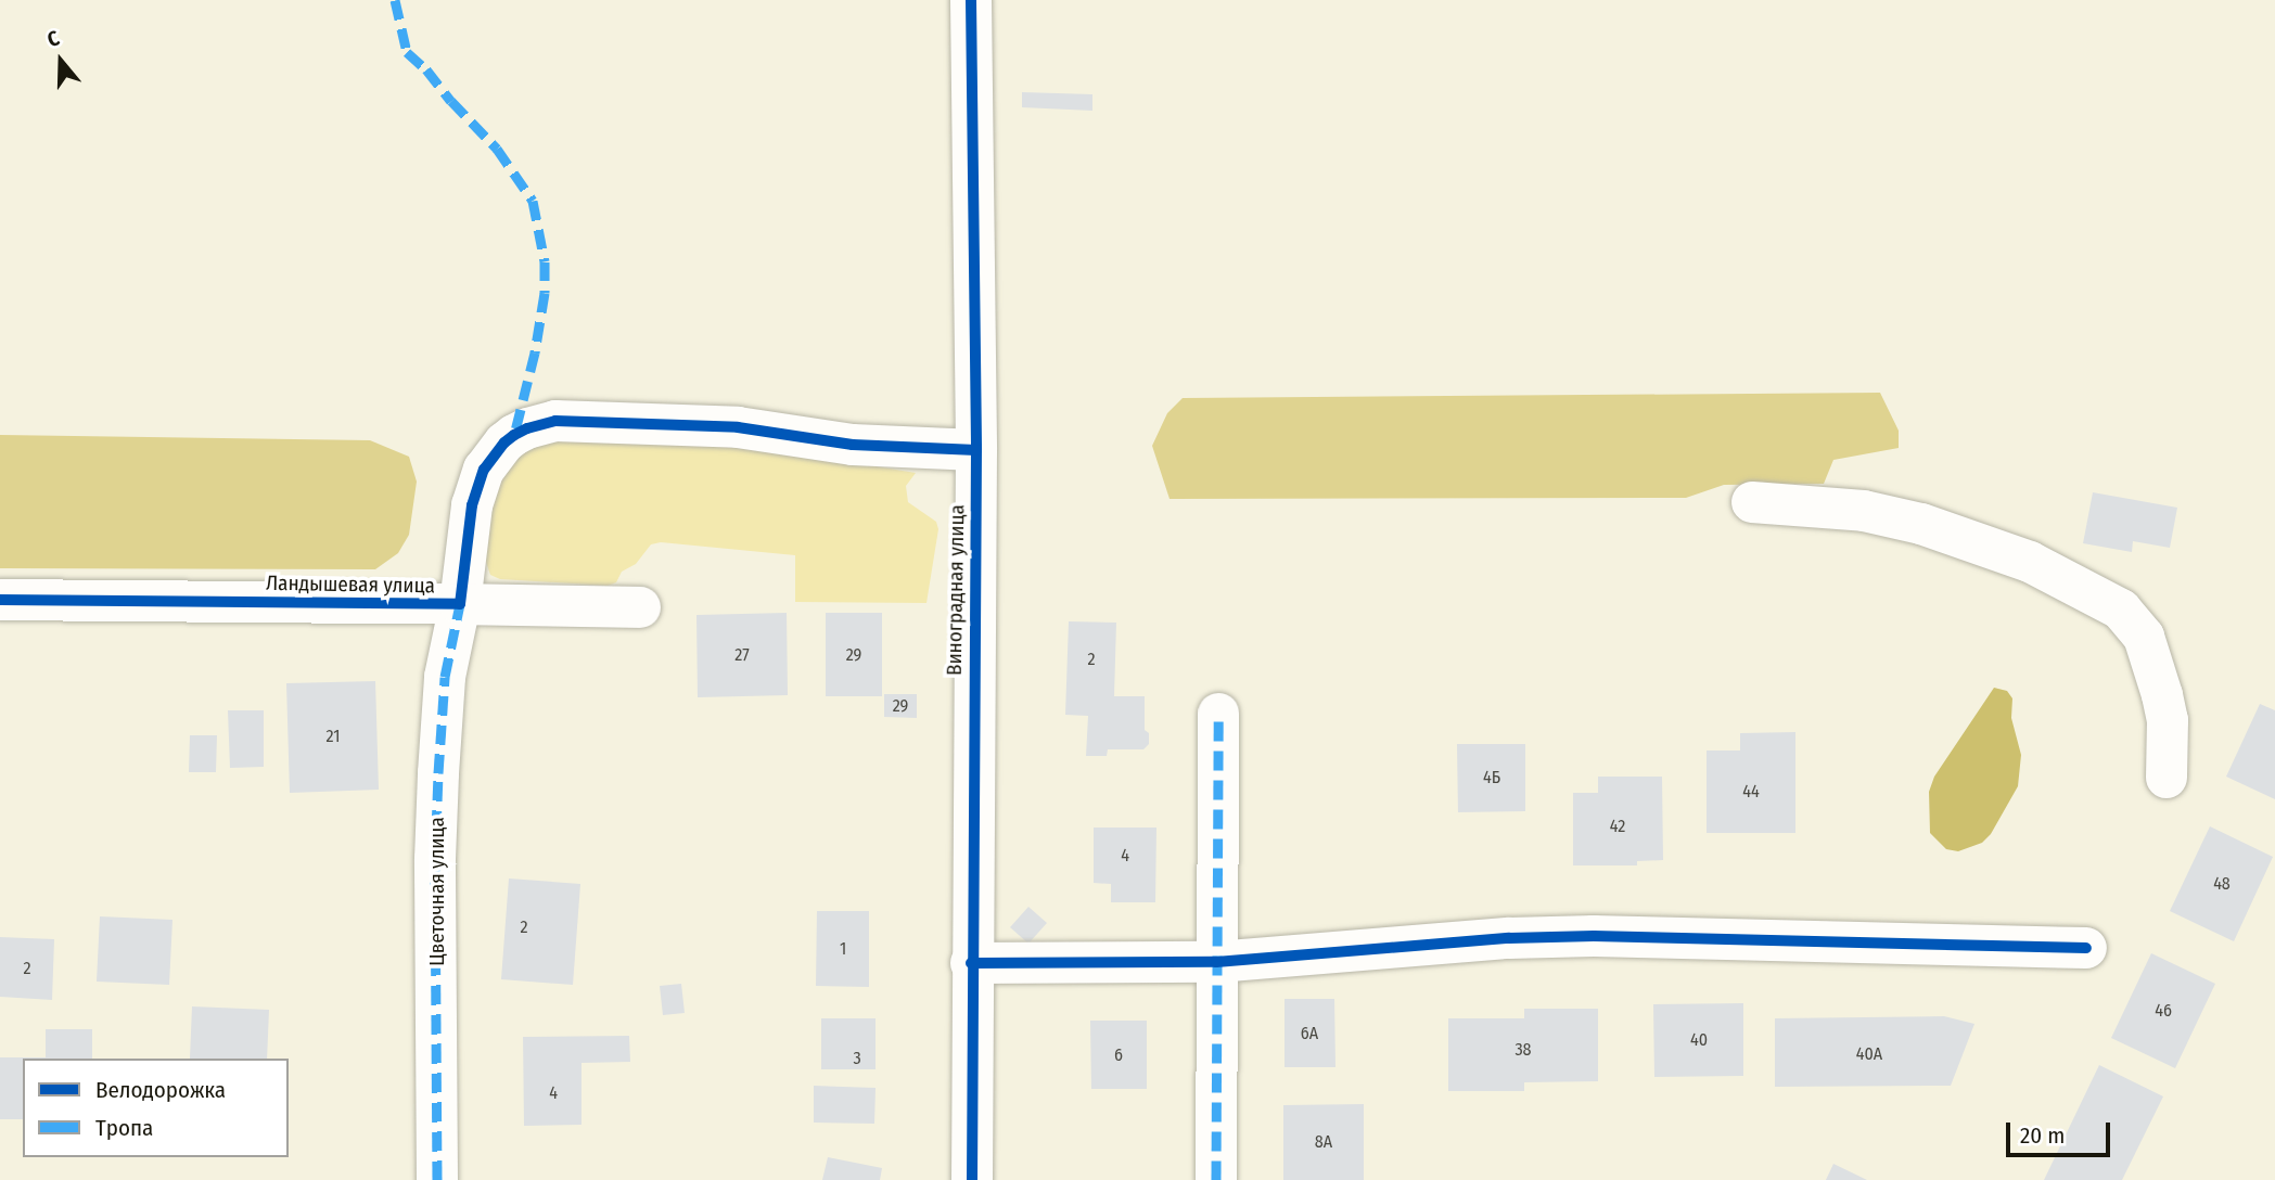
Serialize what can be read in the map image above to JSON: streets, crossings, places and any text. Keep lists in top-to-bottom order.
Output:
{
  "streets": {
    "street": ["Ландышевая улица", "Виноградная улица", "Цветочная улица"]
  },
  "crossings": [
    ["Ландышевая улица", "Виноградная улица"],
    ["Ландышевая улица", "Цветочная улица"]
  ],
  "house_numbers": [
    "27",
    "29",
    "2",
    "29",
    "21",
    "4Б",
    "44",
    "42",
    "4",
    "48",
    "2",
    "1",
    "2",
    "46",
    "6А",
    "40",
    "38",
    "40А",
    "6",
    "3",
    "4",
    "8А"
  ],
  "legend": ["Велодорожка", "Тропа"],
  "scale_bar": "20 m",
  "north": "top"
}
